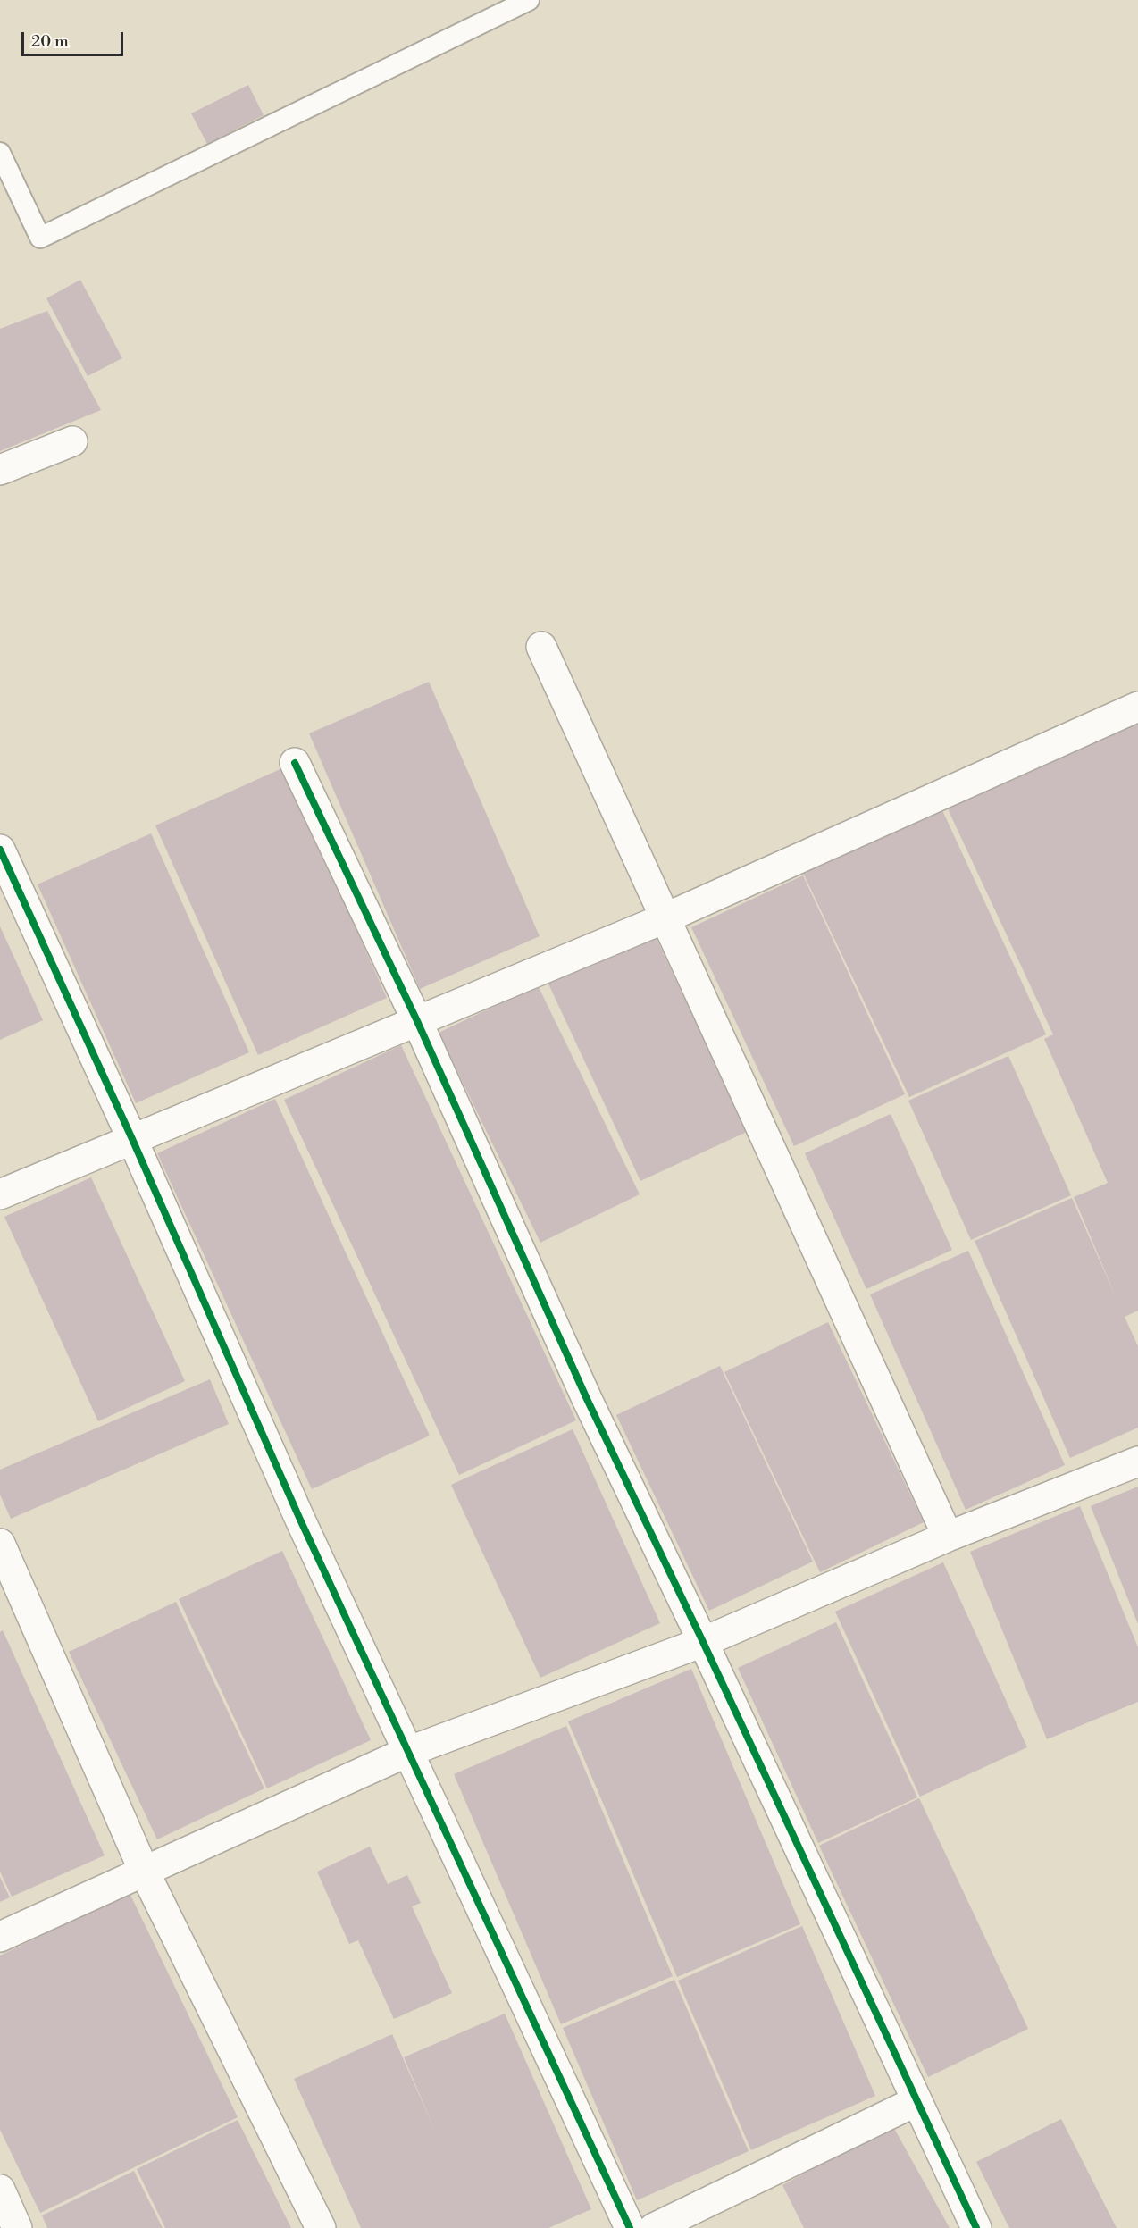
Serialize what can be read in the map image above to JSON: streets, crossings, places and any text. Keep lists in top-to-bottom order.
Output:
{
  "scale_bar": "20 m"
}
